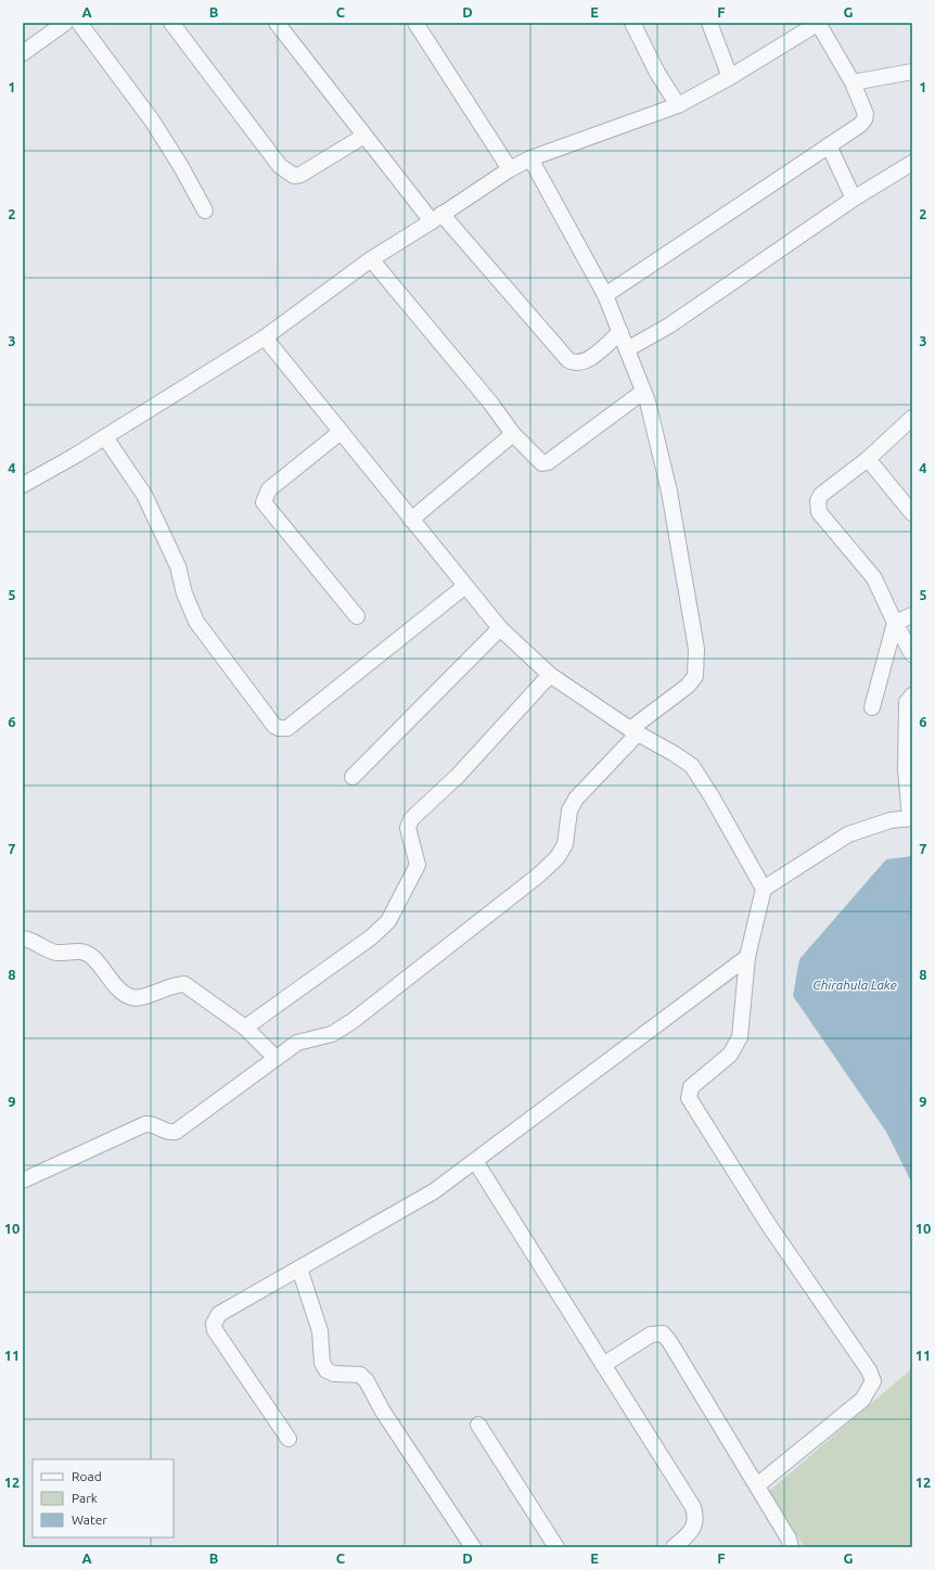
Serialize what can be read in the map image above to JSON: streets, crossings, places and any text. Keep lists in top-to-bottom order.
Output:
{
  "water": ["Chirahula Lake"],
  "legend": ["Road", "Park", "Water"],
  "grid": {
    "columns": [
      "A",
      "B",
      "C",
      "D",
      "E",
      "F",
      "G"
    ],
    "rows": [
      "1",
      "2",
      "3",
      "4",
      "5",
      "6",
      "7",
      "8",
      "9",
      "10",
      "11",
      "12"
    ]
  }
}
